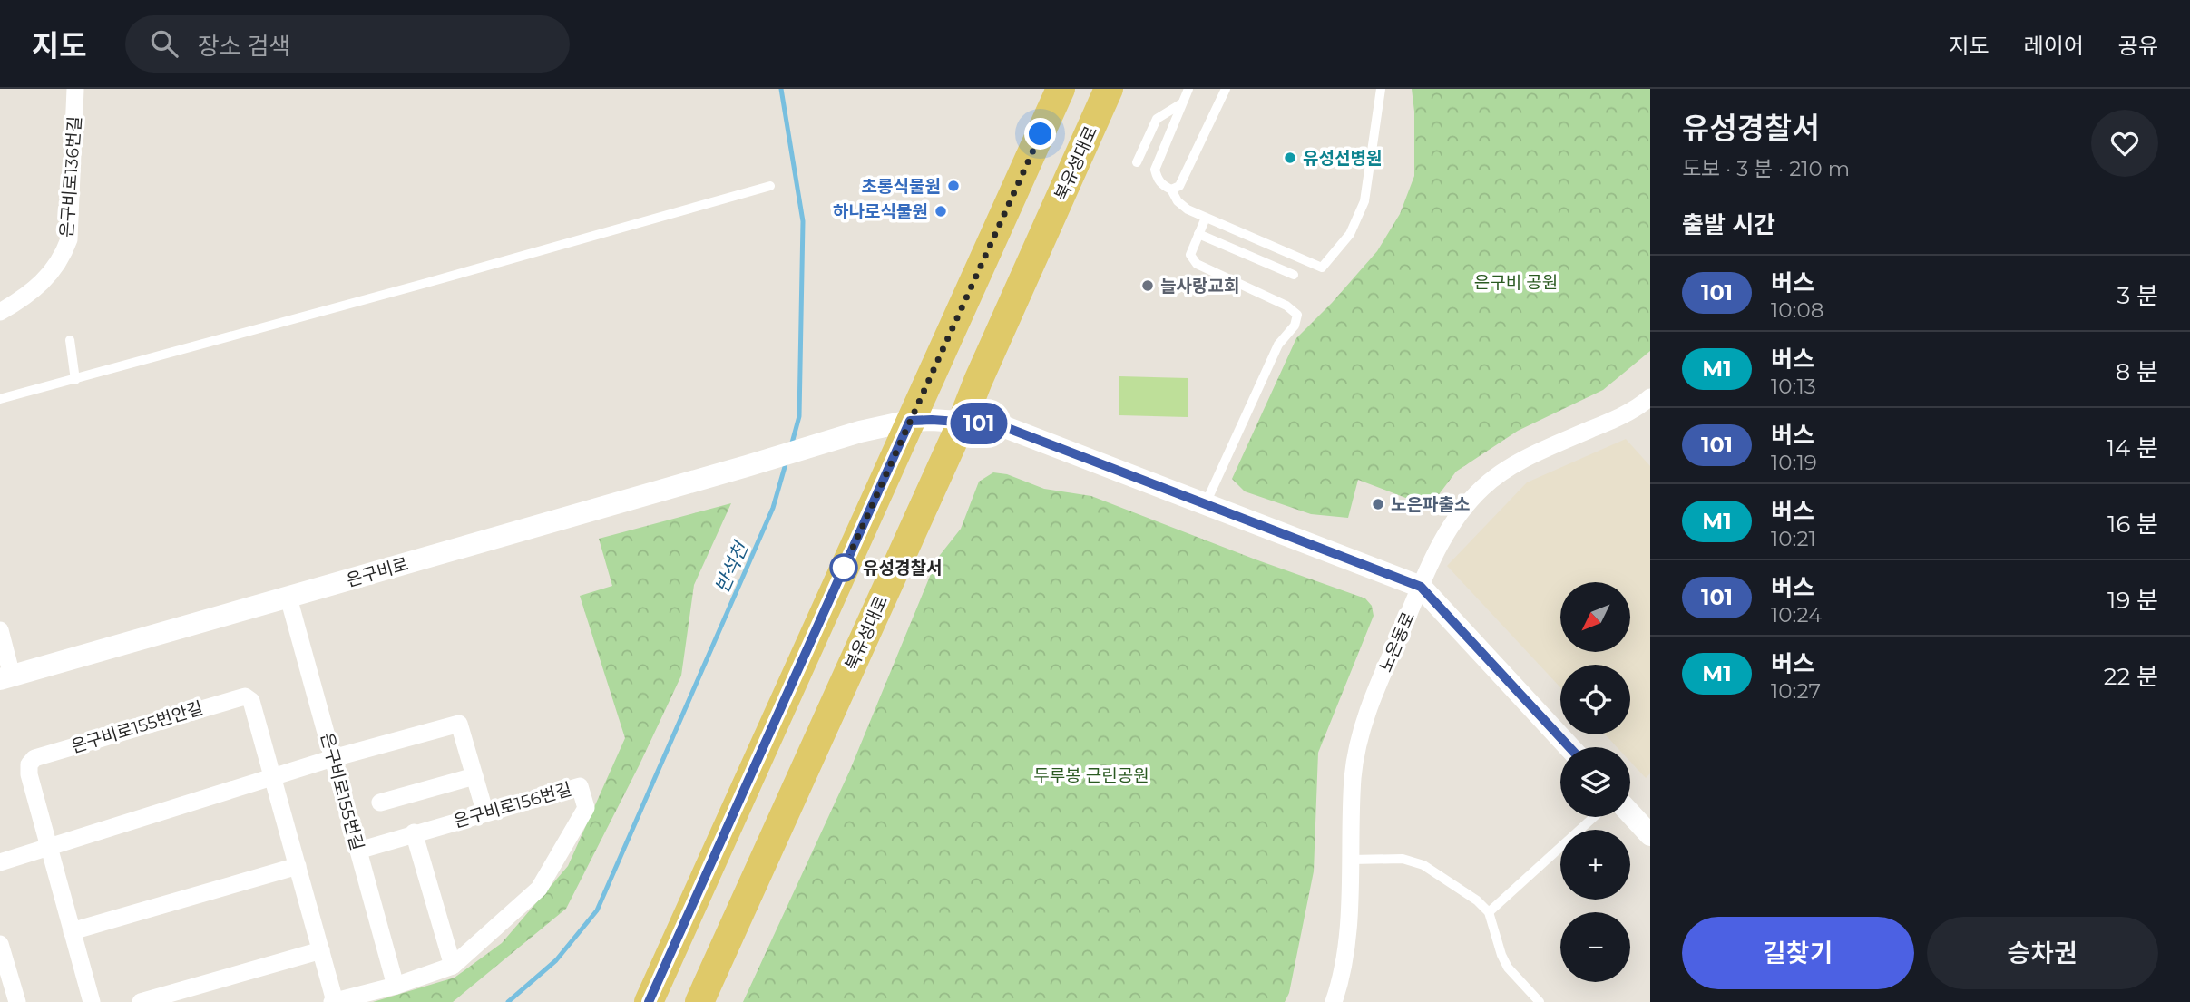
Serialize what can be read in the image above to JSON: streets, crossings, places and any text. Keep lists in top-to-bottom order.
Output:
{
  "streets": {
    "main road": ["북유성대로"],
    "street": [
      "은구비로136번길",
      "은구비로",
      "노은동로",
      "은구비로155번안길",
      "은구비로155번길",
      "은구비로156번길"
    ]
  },
  "crossings": [
    ["북유성대로", "은구비로"],
    ["은구비로", "은구비로155번길"],
    ["은구비로155번안길", "은구비로156번길"],
    ["은구비로155번길", "은구비로156번길"]
  ],
  "water": ["반석천"],
  "parks": ["은구비 공원", "두루봉 근린공원"],
  "places": [
    "유성선병원",
    "초롱식물원",
    "하나로식물원",
    "늘사랑교회",
    "노은파출소",
    "유성경찰서"
  ],
  "lines": ["bus line 101"],
  "north": "bottom left",
  "page": {
    "header": "지도",
    "search": "장소 검색",
    "nav": ["지도", "레이어", "공유"],
    "on_map": "101",
    "heading": [
      ["유성경찰서", "도보 · 3 분 · 210 m"],
      "출발 시간"
    ],
    "list": [
      {
        "mark": "101",
        "name": "버스",
        "note": "10:08",
        "value": "3 분"
      },
      {
        "mark": "M1",
        "name": "버스",
        "note": "10:13",
        "value": "8 분"
      },
      {
        "mark": "101",
        "name": "버스",
        "note": "10:19",
        "value": "14 분"
      },
      {
        "mark": "M1",
        "name": "버스",
        "note": "10:21",
        "value": "16 분"
      },
      {
        "mark": "101",
        "name": "버스",
        "note": "10:24",
        "value": "19 분"
      },
      {
        "mark": "M1",
        "name": "버스",
        "note": "10:27",
        "value": "22 분"
      }
    ],
    "map_buttons": ["+", "−"],
    "buttons": ["길찾기", "승차권"]
  }
}
